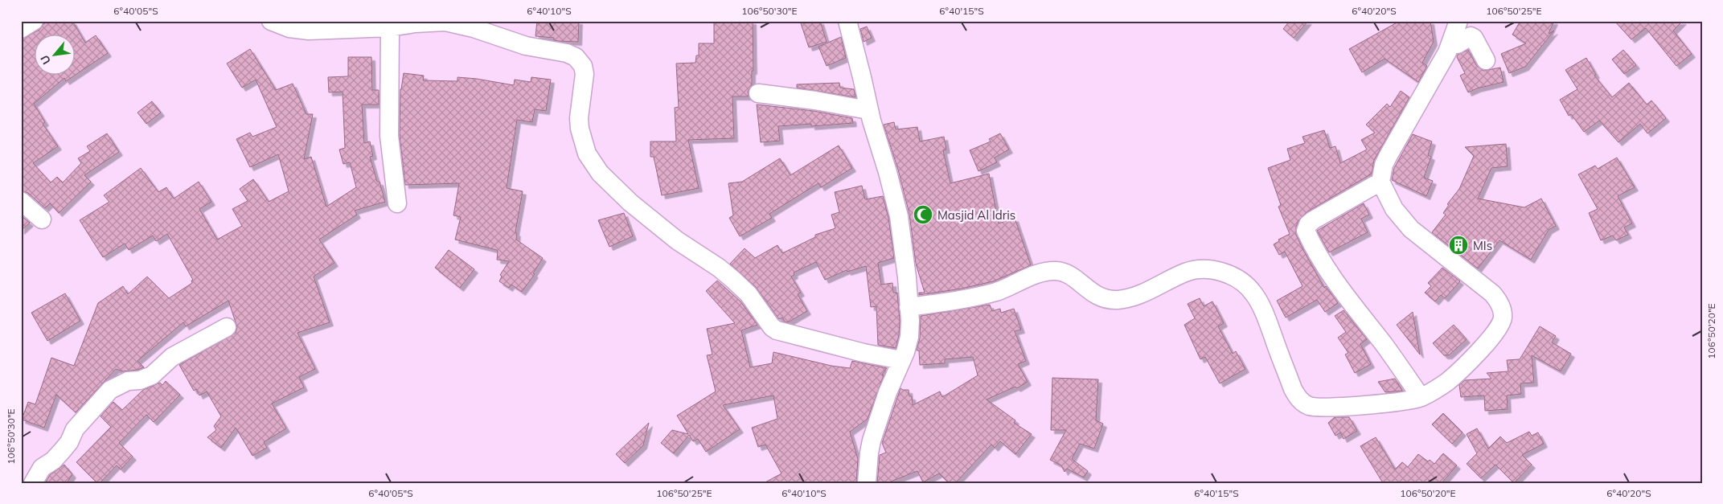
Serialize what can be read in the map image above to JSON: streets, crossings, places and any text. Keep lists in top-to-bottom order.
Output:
{
  "places": {
    "mosque": ["Masjid Al Idris"],
    "building": ["MIs"]
  },
  "north": "bottom left",
  "coordinates": [
    "6°40'05\"S",
    "6°40'10\"S",
    "106°50'30\"E",
    "6°40'15\"S",
    "6°40'20\"S",
    "106°50'25\"E",
    "106°50'20\"E"
  ]
}
